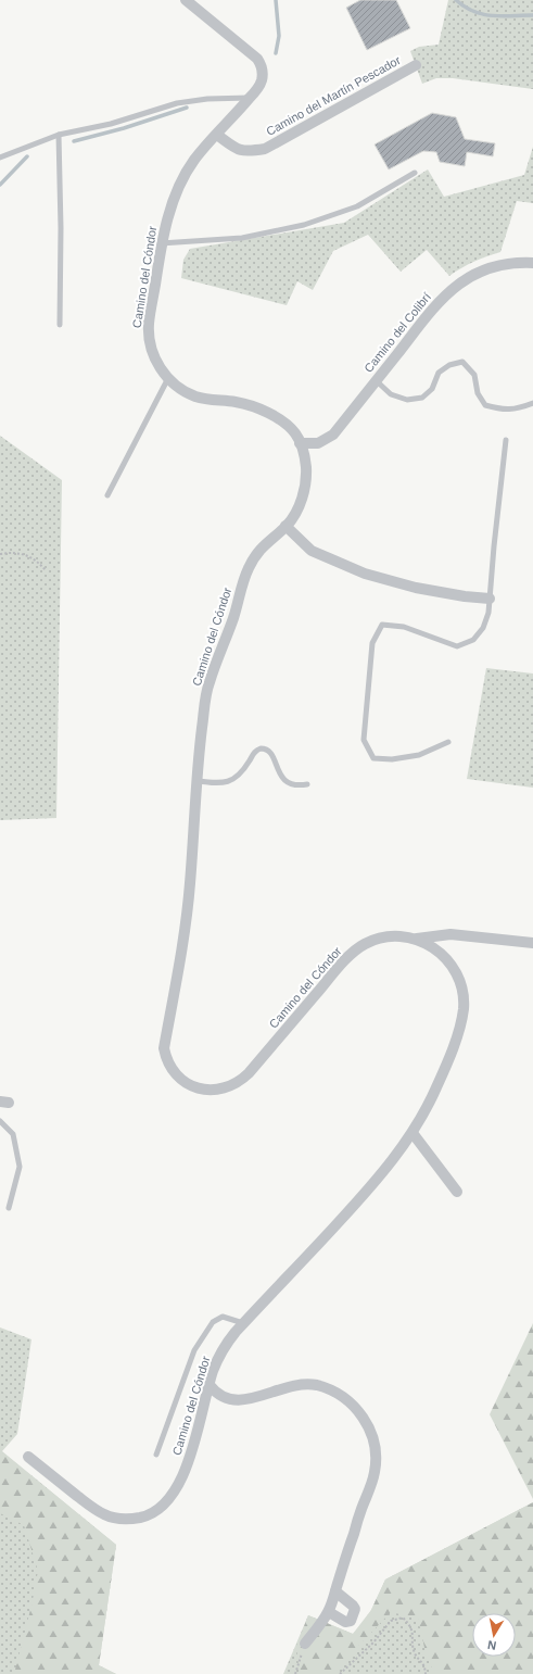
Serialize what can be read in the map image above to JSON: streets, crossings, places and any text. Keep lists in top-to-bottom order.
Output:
{
  "streets": {
    "street": ["Camino del Martín Pescador", "Camino del Cóndor", "Camino del Colibrí"]
  },
  "crossings": [
    ["Camino del Martín Pescador", "Camino del Cóndor"],
    ["Camino del Cóndor", "Camino del Colibrí"]
  ],
  "north": "bottom"
}
